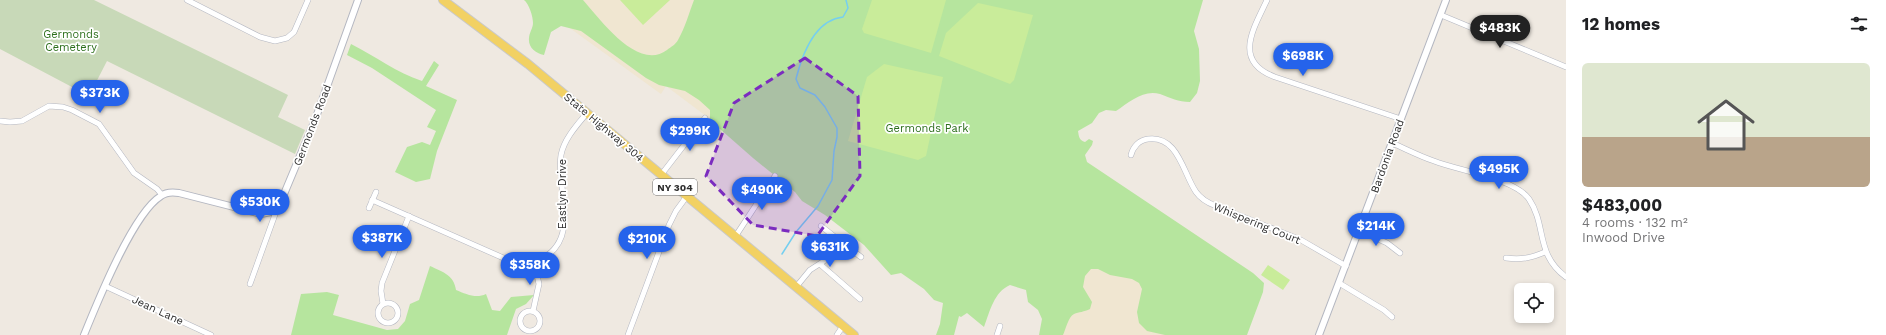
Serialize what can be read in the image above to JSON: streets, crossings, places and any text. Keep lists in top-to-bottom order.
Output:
{
  "streets": {
    "main road": ["State Highway 304", "NY 304"],
    "street": [
      "Germonds Road",
      "Bardonia Road",
      "Eastlyn Drive",
      "Whispering Court",
      "Jean Lane"
    ]
  },
  "crossings": [
    ["State Highway 304", "Eastlyn Drive"],
    ["Bardonia Road", "Whispering Court"]
  ],
  "parks": ["Germonds Cemetery", "Germonds Park"],
  "page": {
    "heading": "12 homes",
    "price": [
      "$483K",
      "$698K",
      "$373K",
      "$299K",
      "$495K",
      "$490K",
      "$530K",
      "$214K",
      "$387K",
      "$210K",
      "$631K",
      "$358K"
    ],
    "list": [
      {
        "name": "$483,000",
        "note": "4 rooms · 132 m² · Inwood Drive"
      }
    ]
  }
}
